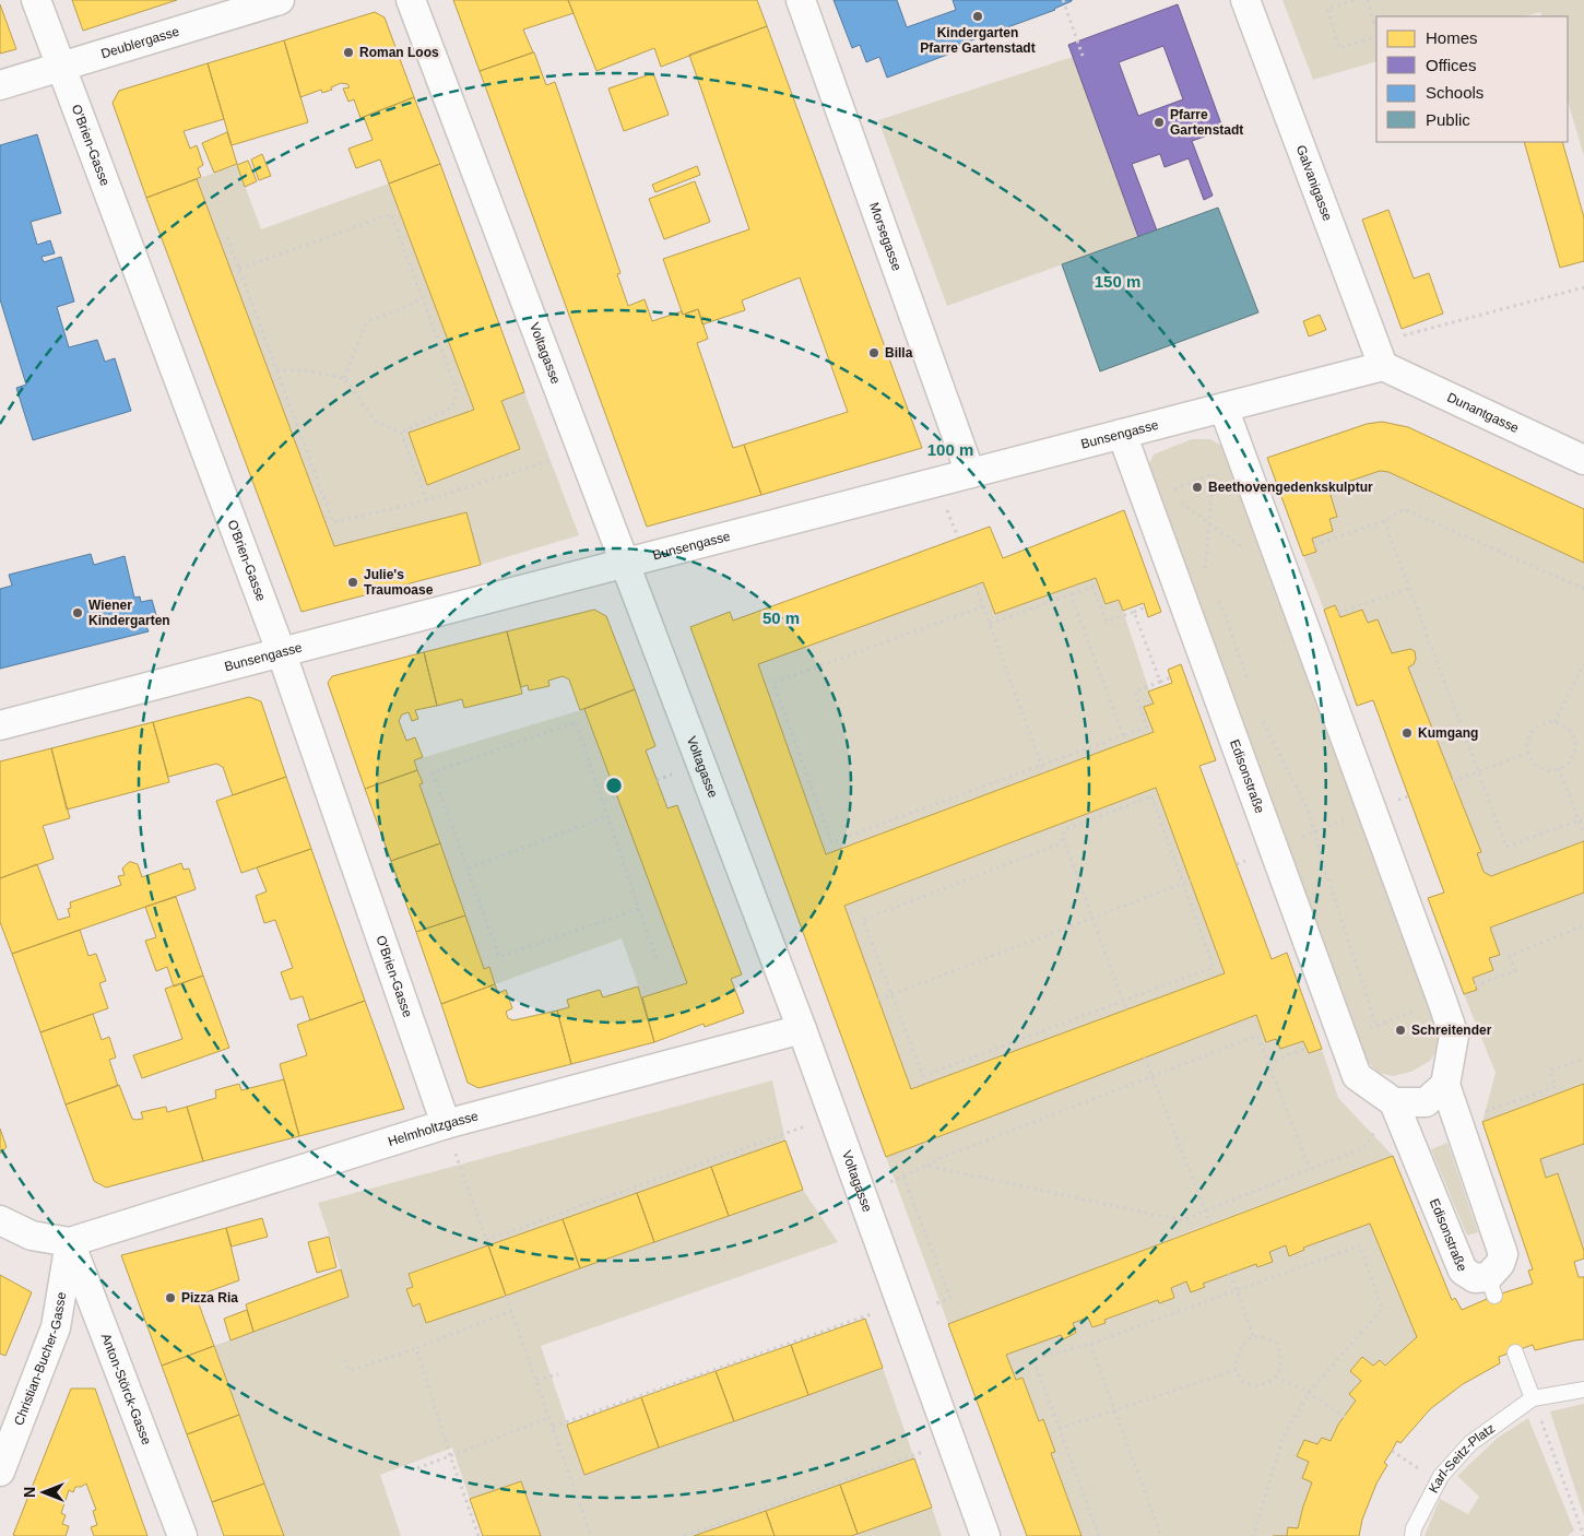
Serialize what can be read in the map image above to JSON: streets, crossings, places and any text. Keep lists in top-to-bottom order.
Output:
{
  "streets": {
    "street": [
      "Deublergasse",
      "O'Brien-Gasse",
      "Galvanigasse",
      "Morsegasse",
      "Voltagasse",
      "Dunantgasse",
      "Bunsengasse",
      "Edisonstraße",
      "Helmholtzgasse",
      "Christian-Bucher-Gasse",
      "Anton-Störck-Gasse"
    ],
    "lane": ["Karl-Seitz-Platz"]
  },
  "crossings": [
    ["Deublergasse", "O'Brien-Gasse"],
    ["O'Brien-Gasse", "Bunsengasse"],
    ["O'Brien-Gasse", "Helmholtzgasse"],
    ["Galvanigasse", "Dunantgasse"],
    ["Galvanigasse", "Bunsengasse"],
    ["Morsegasse", "Bunsengasse"],
    ["Voltagasse", "Bunsengasse"],
    ["Voltagasse", "Helmholtzgasse"],
    ["Dunantgasse", "Bunsengasse"],
    ["Bunsengasse", "Edisonstraße"],
    ["Helmholtzgasse", "Christian-Bucher-Gasse"],
    ["Helmholtzgasse", "Anton-Störck-Gasse"],
    ["Christian-Bucher-Gasse", "Anton-Störck-Gasse"]
  ],
  "places": [
    "Kindergarten Pfarre Gartenstadt",
    "Roman Loos",
    "Pfarre Gartenstadt",
    "Billa",
    "Beethovengedenkskulptur",
    "Julie's Traumoase",
    "Wiener Kindergarten",
    "Kumgang",
    "Schreitender",
    "Pizza Ria"
  ],
  "legend": [
    "Homes",
    "Offices",
    "Schools",
    "Public"
  ],
  "north": "left",
  "rings": ["150 m", "100 m", "50 m"]
}
